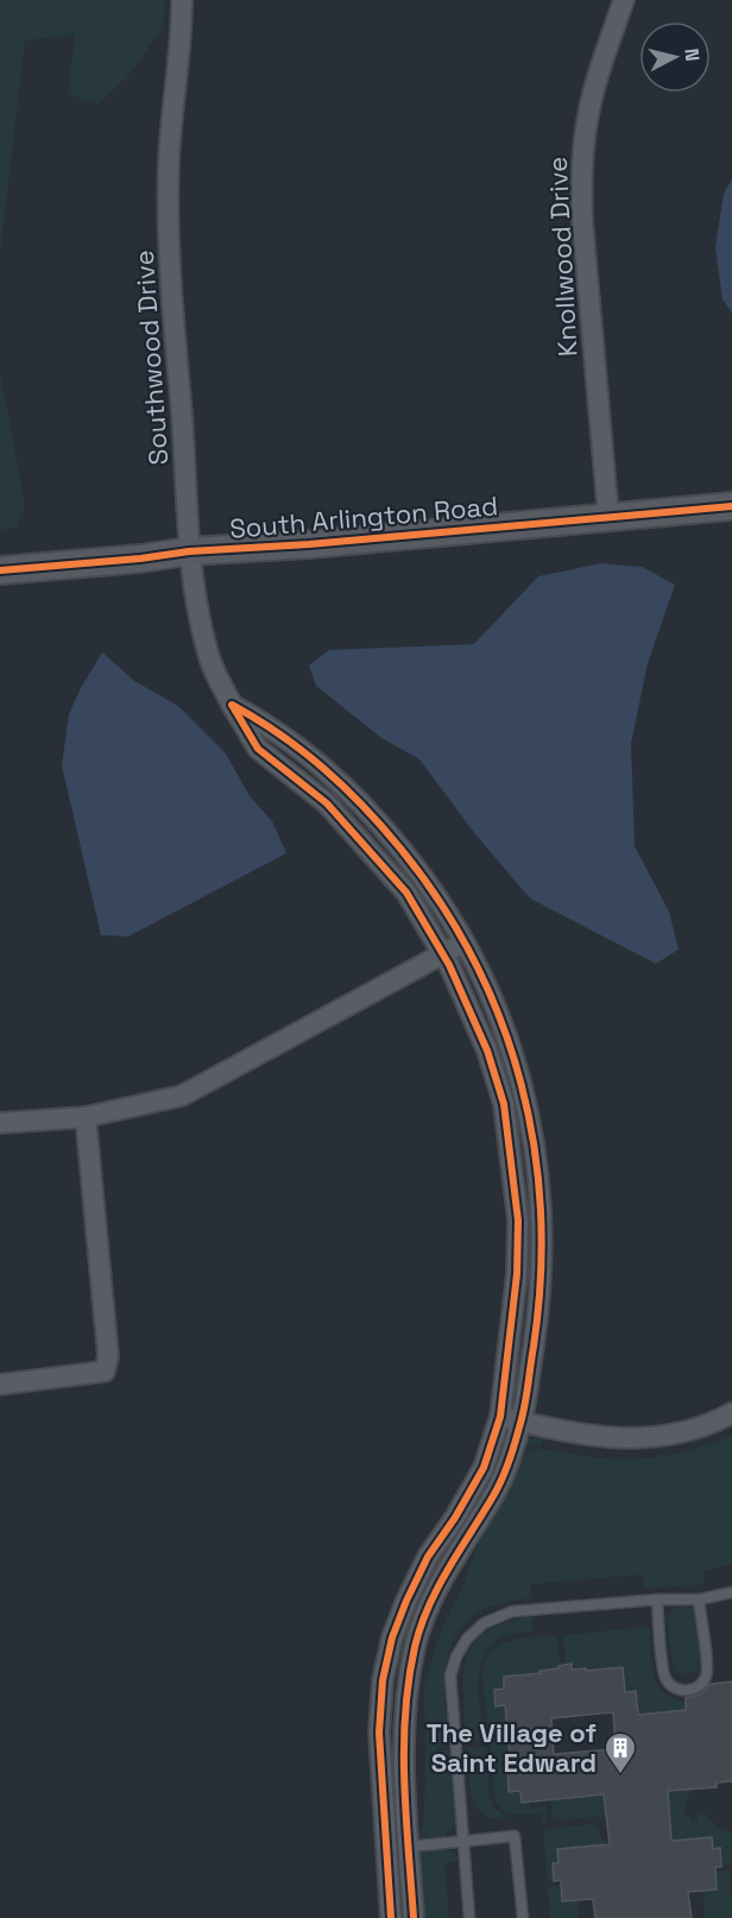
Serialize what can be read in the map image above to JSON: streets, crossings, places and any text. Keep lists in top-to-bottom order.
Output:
{
  "streets": {
    "main road": ["South Arlington Road"],
    "street": ["Knollwood Drive", "Southwood Drive"]
  },
  "crossings": [
    ["Knollwood Drive", "South Arlington Road"],
    ["Southwood Drive", "South Arlington Road"]
  ],
  "places": {
    "building": ["The Village of Saint Edward"]
  },
  "north": "right"
}
